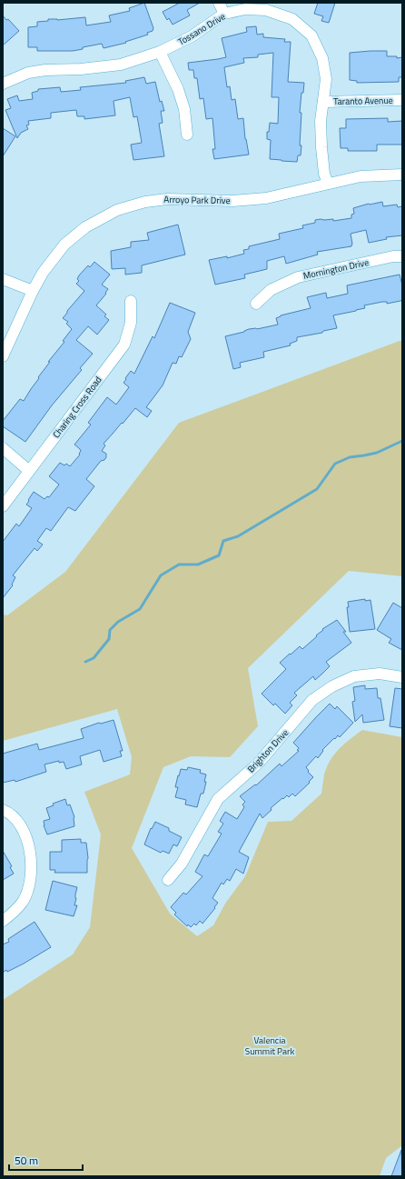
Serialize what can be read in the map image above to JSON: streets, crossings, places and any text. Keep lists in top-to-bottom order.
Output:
{
  "streets": {
    "street": [
      "Tossano Drive",
      "Taranto Avenue",
      "Arroyo Park Drive",
      "Mornington Drive",
      "Charing Cross Road",
      "Brighton Drive"
    ]
  },
  "crossings": [
    ["Tossano Drive", "Taranto Avenue"],
    ["Tossano Drive", "Arroyo Park Drive"]
  ],
  "parks": ["Valencia Summit Park"],
  "scale_bar": "50 m"
}
